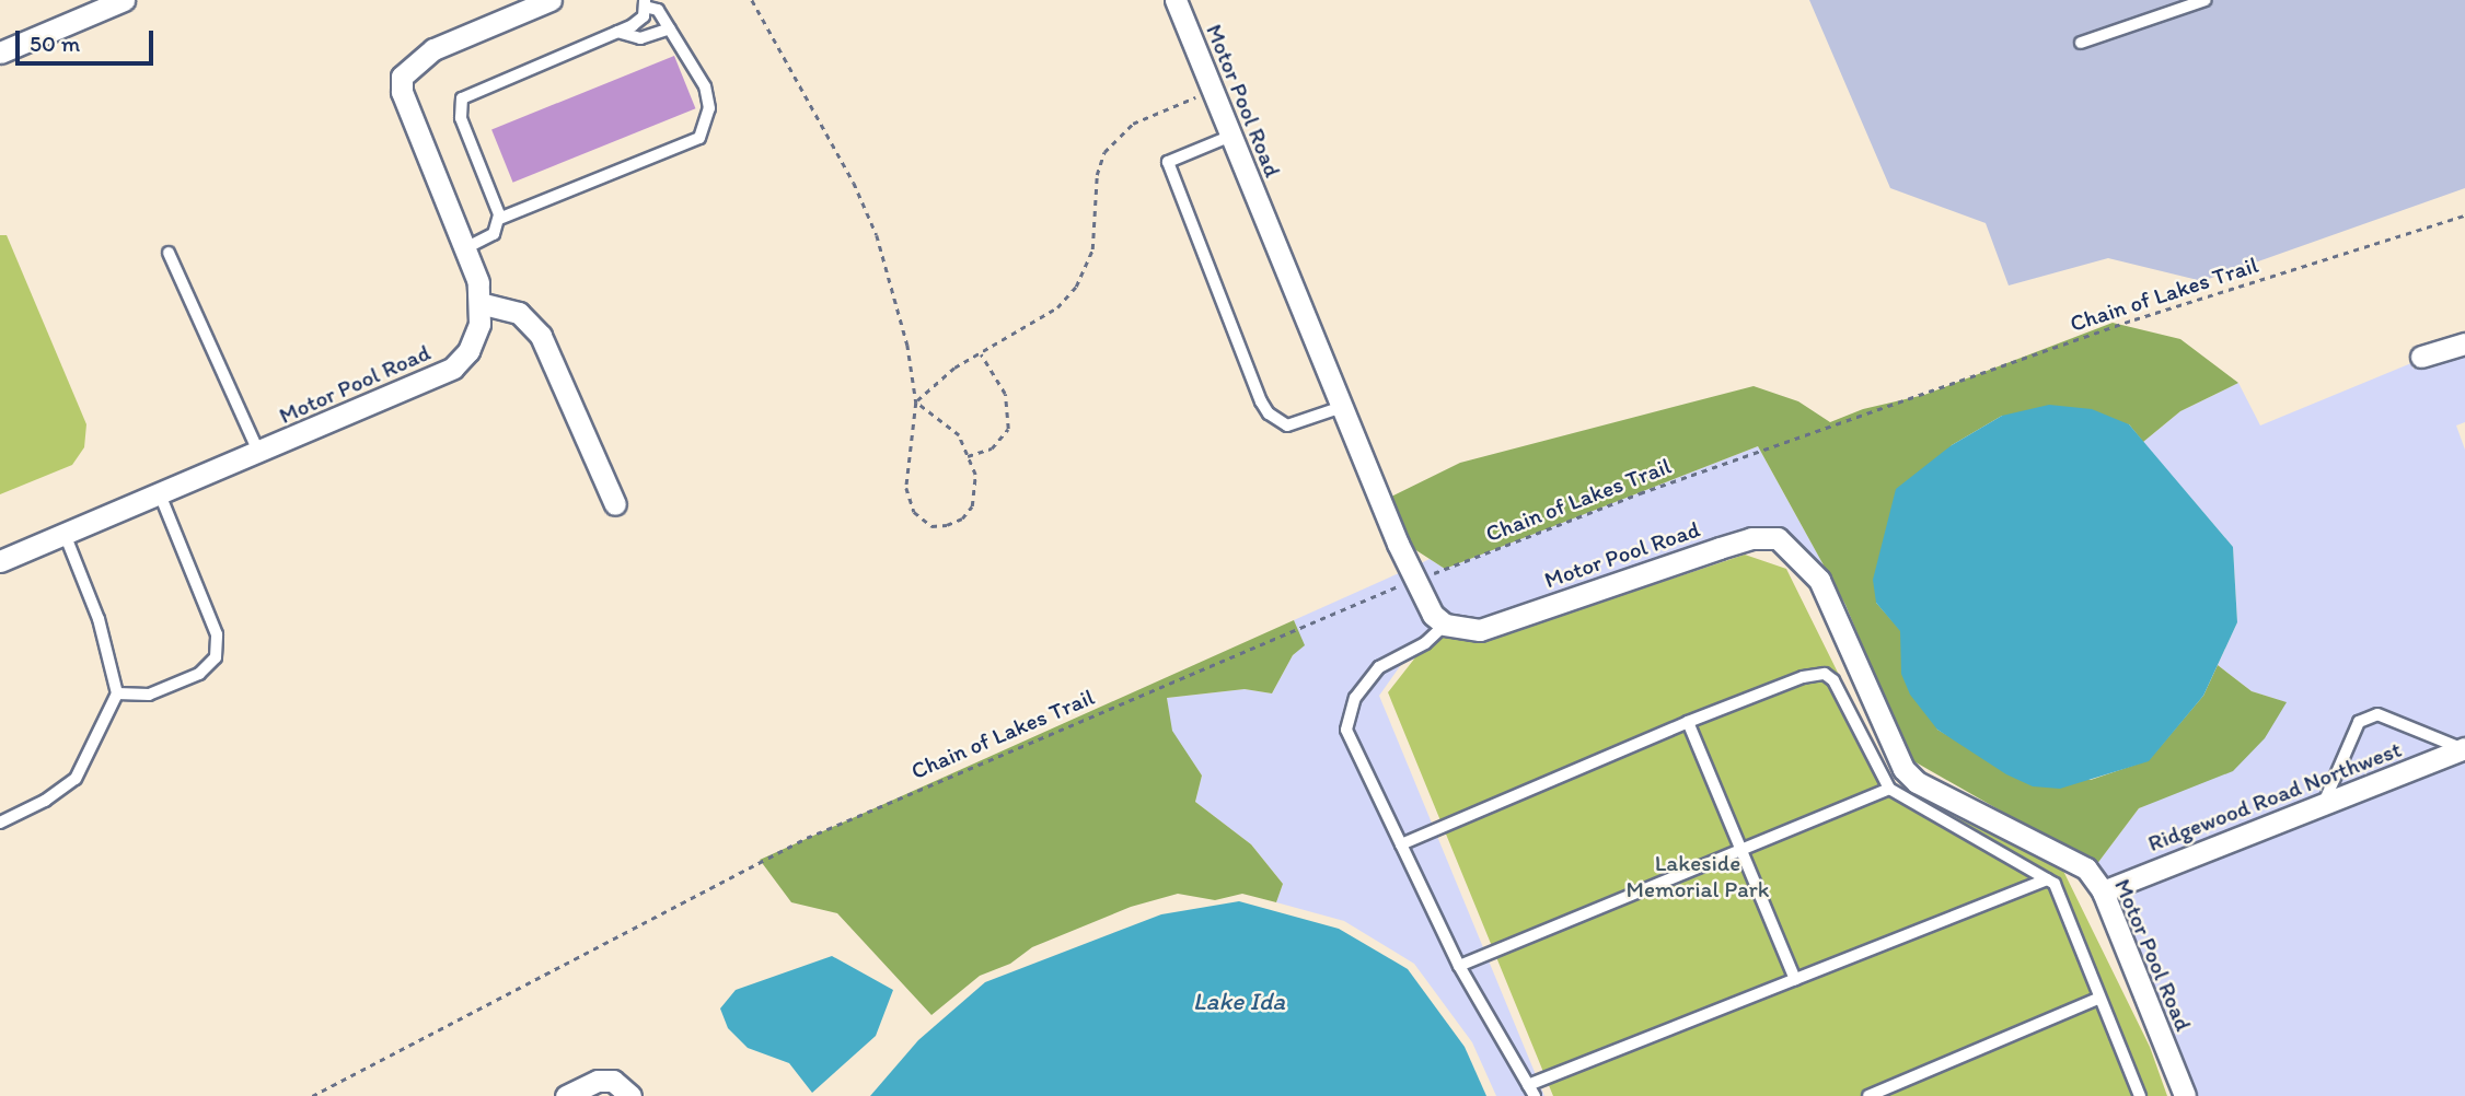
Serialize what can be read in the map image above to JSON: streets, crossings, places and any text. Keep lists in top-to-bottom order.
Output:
{
  "streets": {
    "street": ["Motor Pool Road", "Ridgewood Road Northwest"],
    "path": ["Chain of Lakes Trail"]
  },
  "crossings": [
    ["Motor Pool Road", "Chain of Lakes Trail"],
    ["Motor Pool Road", "Ridgewood Road Northwest"]
  ],
  "water": ["Lake Ida"],
  "parks": ["Lakeside Memorial Park"],
  "scale_bar": "50 m"
}
